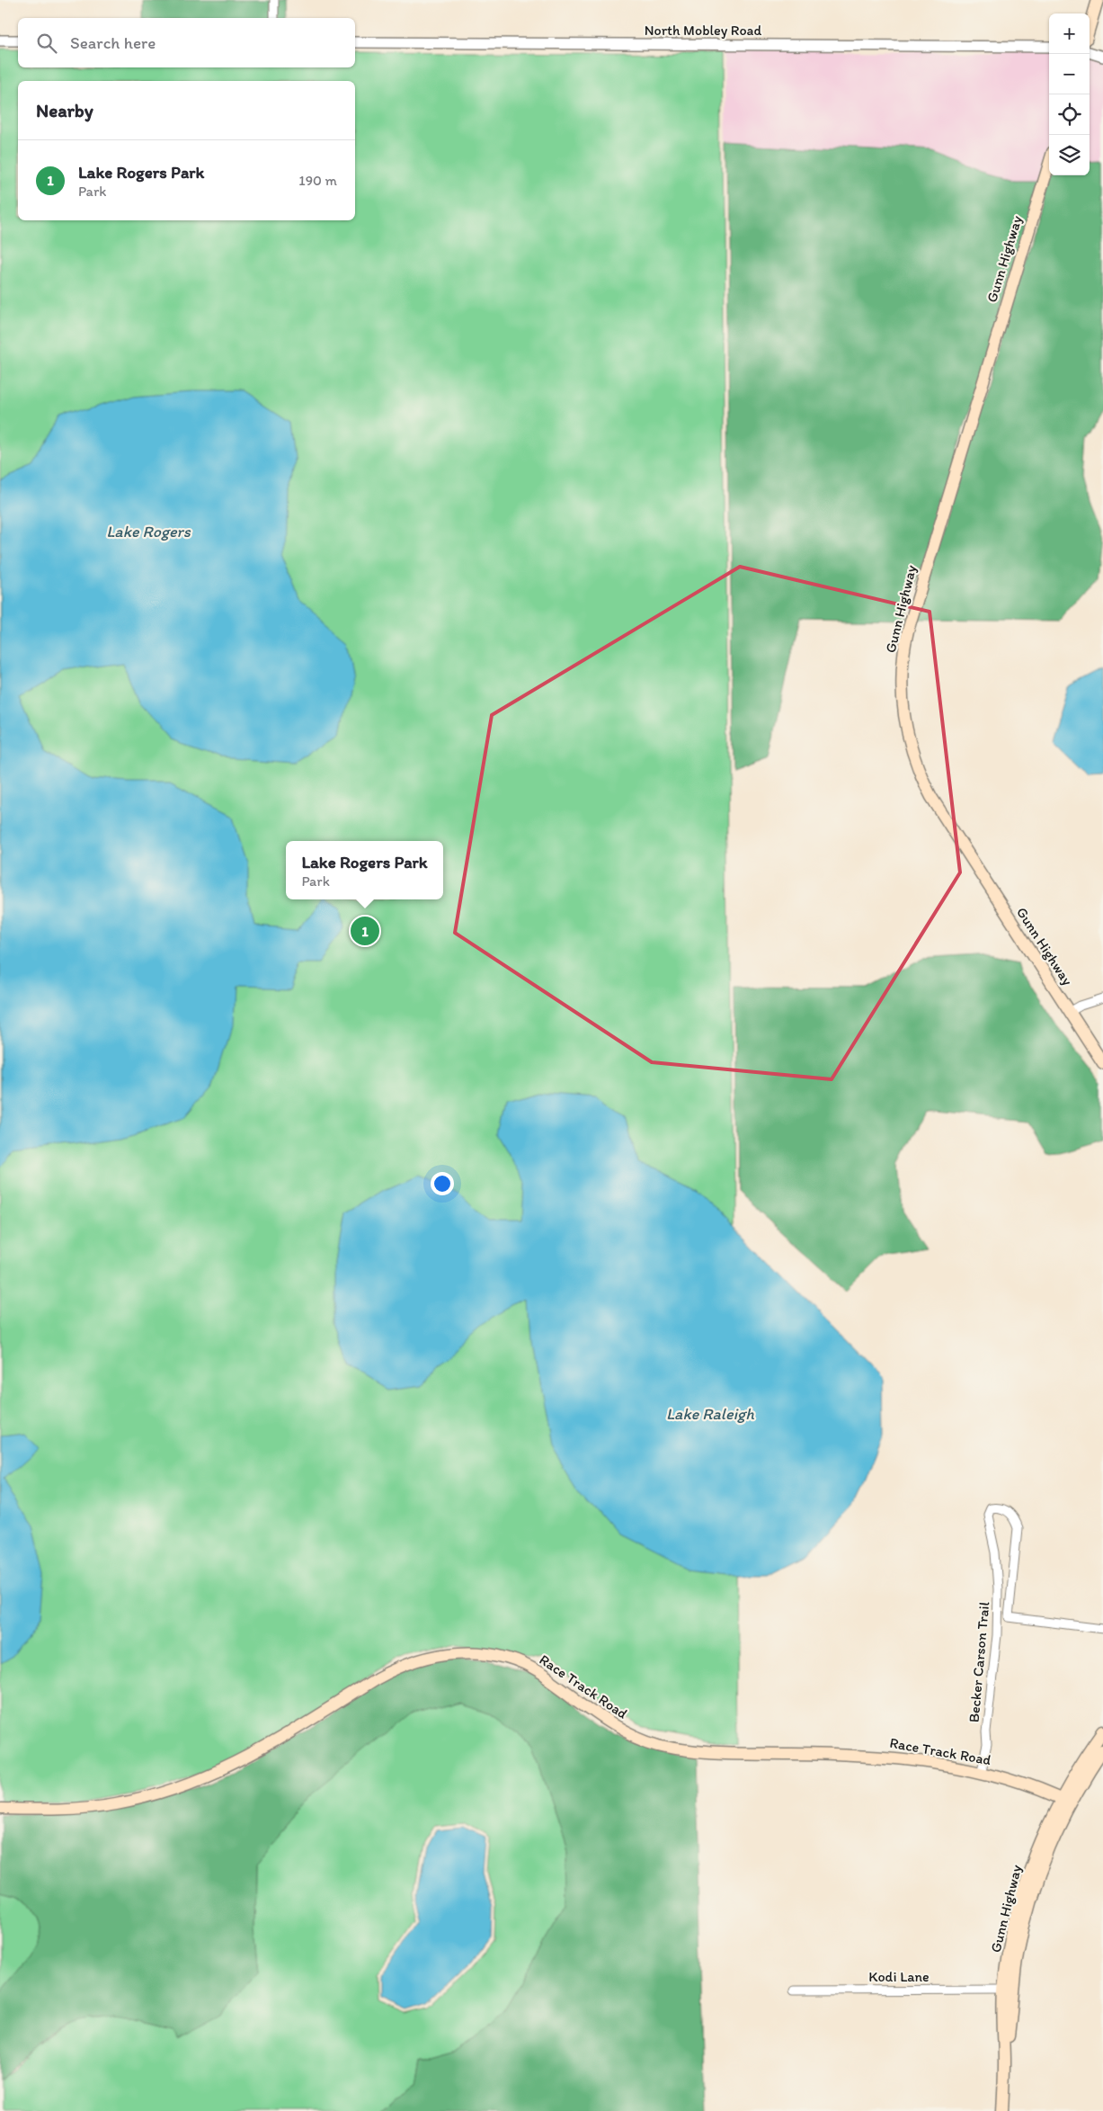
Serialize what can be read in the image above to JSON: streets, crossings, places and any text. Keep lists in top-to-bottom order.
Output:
{
  "streets": {
    "main road": ["Gunn Highway", "Race Track Road"],
    "street": ["North Mobley Road", "Becker Carson Trail", "Kodi Lane"]
  },
  "crossings": [
    ["Gunn Highway", "Race Track Road"],
    ["Gunn Highway", "Kodi Lane"],
    ["Becker Carson Trail", "Race Track Road"]
  ],
  "water": ["Lake Rogers", "Lake Raleigh"],
  "page": {
    "map_buttons": ["+", "−"],
    "search": "Search here",
    "heading": "Nearby",
    "list": [
      {
        "mark": "1",
        "name": "Lake Rogers Park",
        "note": "Park",
        "value": "190 m"
      }
    ],
    "popup": ["Lake Rogers Park", "Park"],
    "pins": "1"
  }
}
